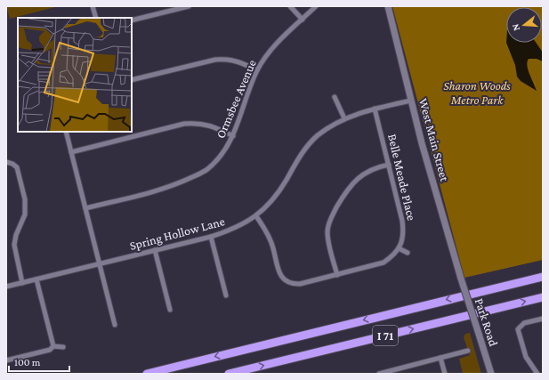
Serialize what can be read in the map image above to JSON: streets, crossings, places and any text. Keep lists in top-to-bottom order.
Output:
{
  "streets": {
    "highway": ["I 71"],
    "main road": ["West Main Street", "Park Road"],
    "street": ["Ormsbee Avenue", "Belle Meade Place", "Spring Hollow Lane"]
  },
  "crossings": [
    ["West Main Street", "Spring Hollow Lane"],
    ["West Main Street", "Park Road"],
    ["Belle Meade Place", "Spring Hollow Lane"]
  ],
  "parks": ["Sharon Woods Metro Park"],
  "scale_bar": "100 m",
  "north": "left"
}
